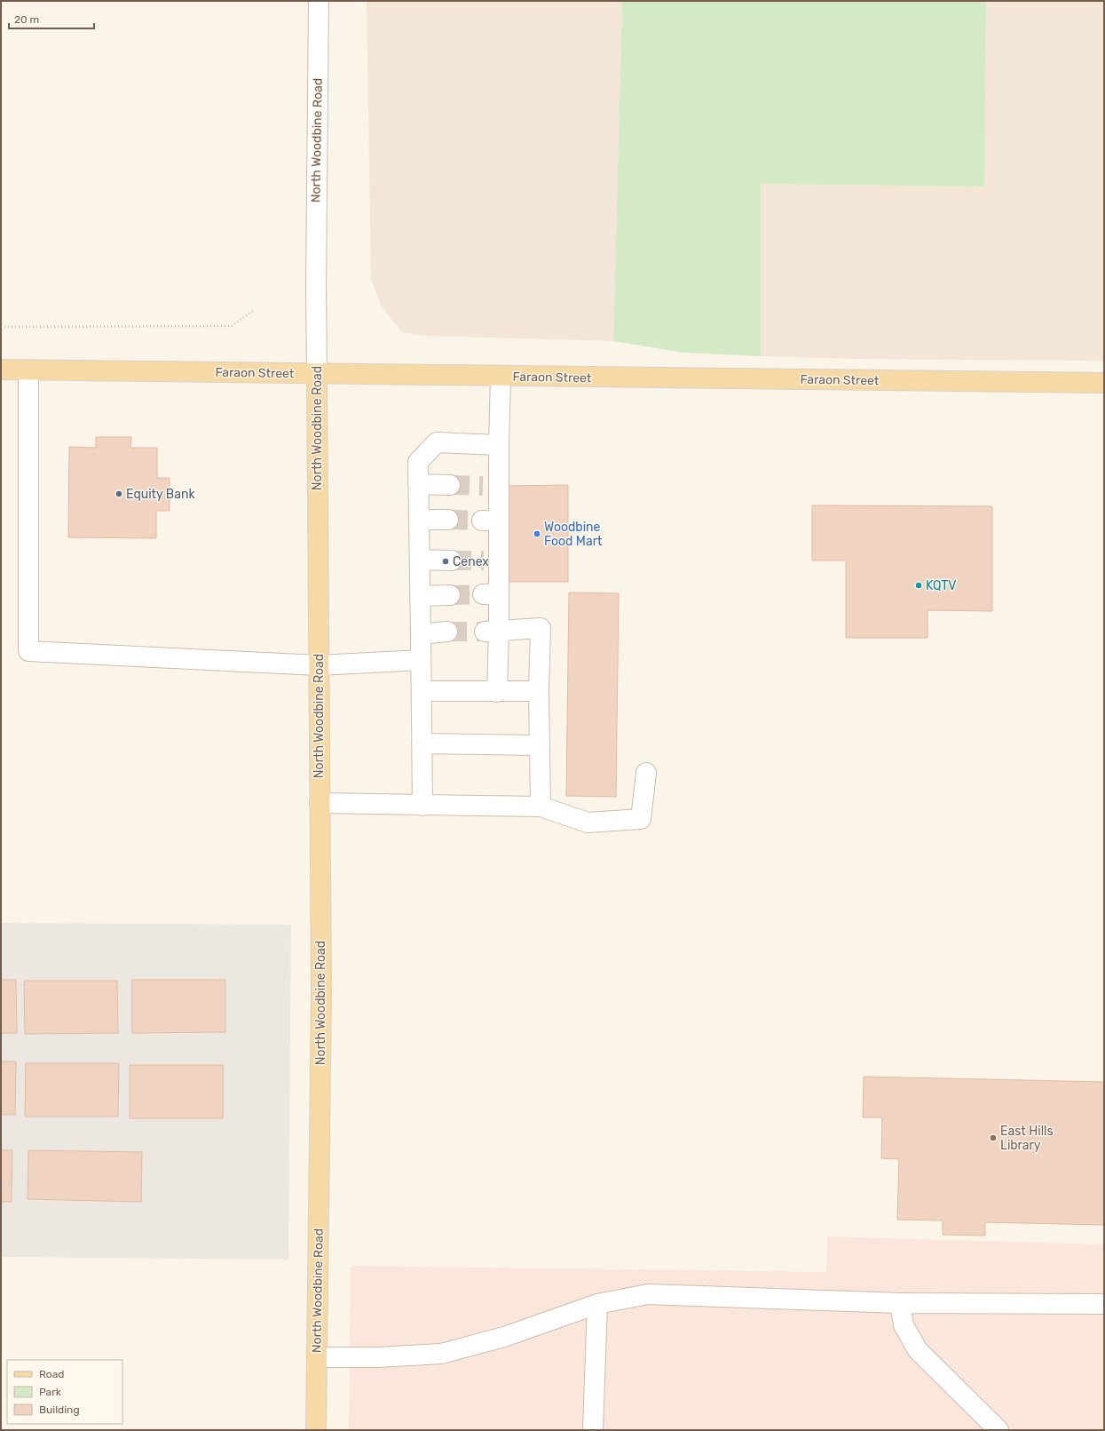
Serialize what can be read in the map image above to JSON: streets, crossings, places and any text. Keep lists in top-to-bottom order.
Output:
{
  "streets": {
    "main road": ["North Woodbine Road", "Faraon Street"]
  },
  "crossings": [
    ["North Woodbine Road", "Faraon Street"]
  ],
  "places": [
    "Equity Bank",
    "Woodbine Food Mart",
    "Cenex",
    "KQTV",
    "East Hills Library"
  ],
  "legend": ["Road", "Park", "Building"],
  "scale_bar": "20 m"
}
